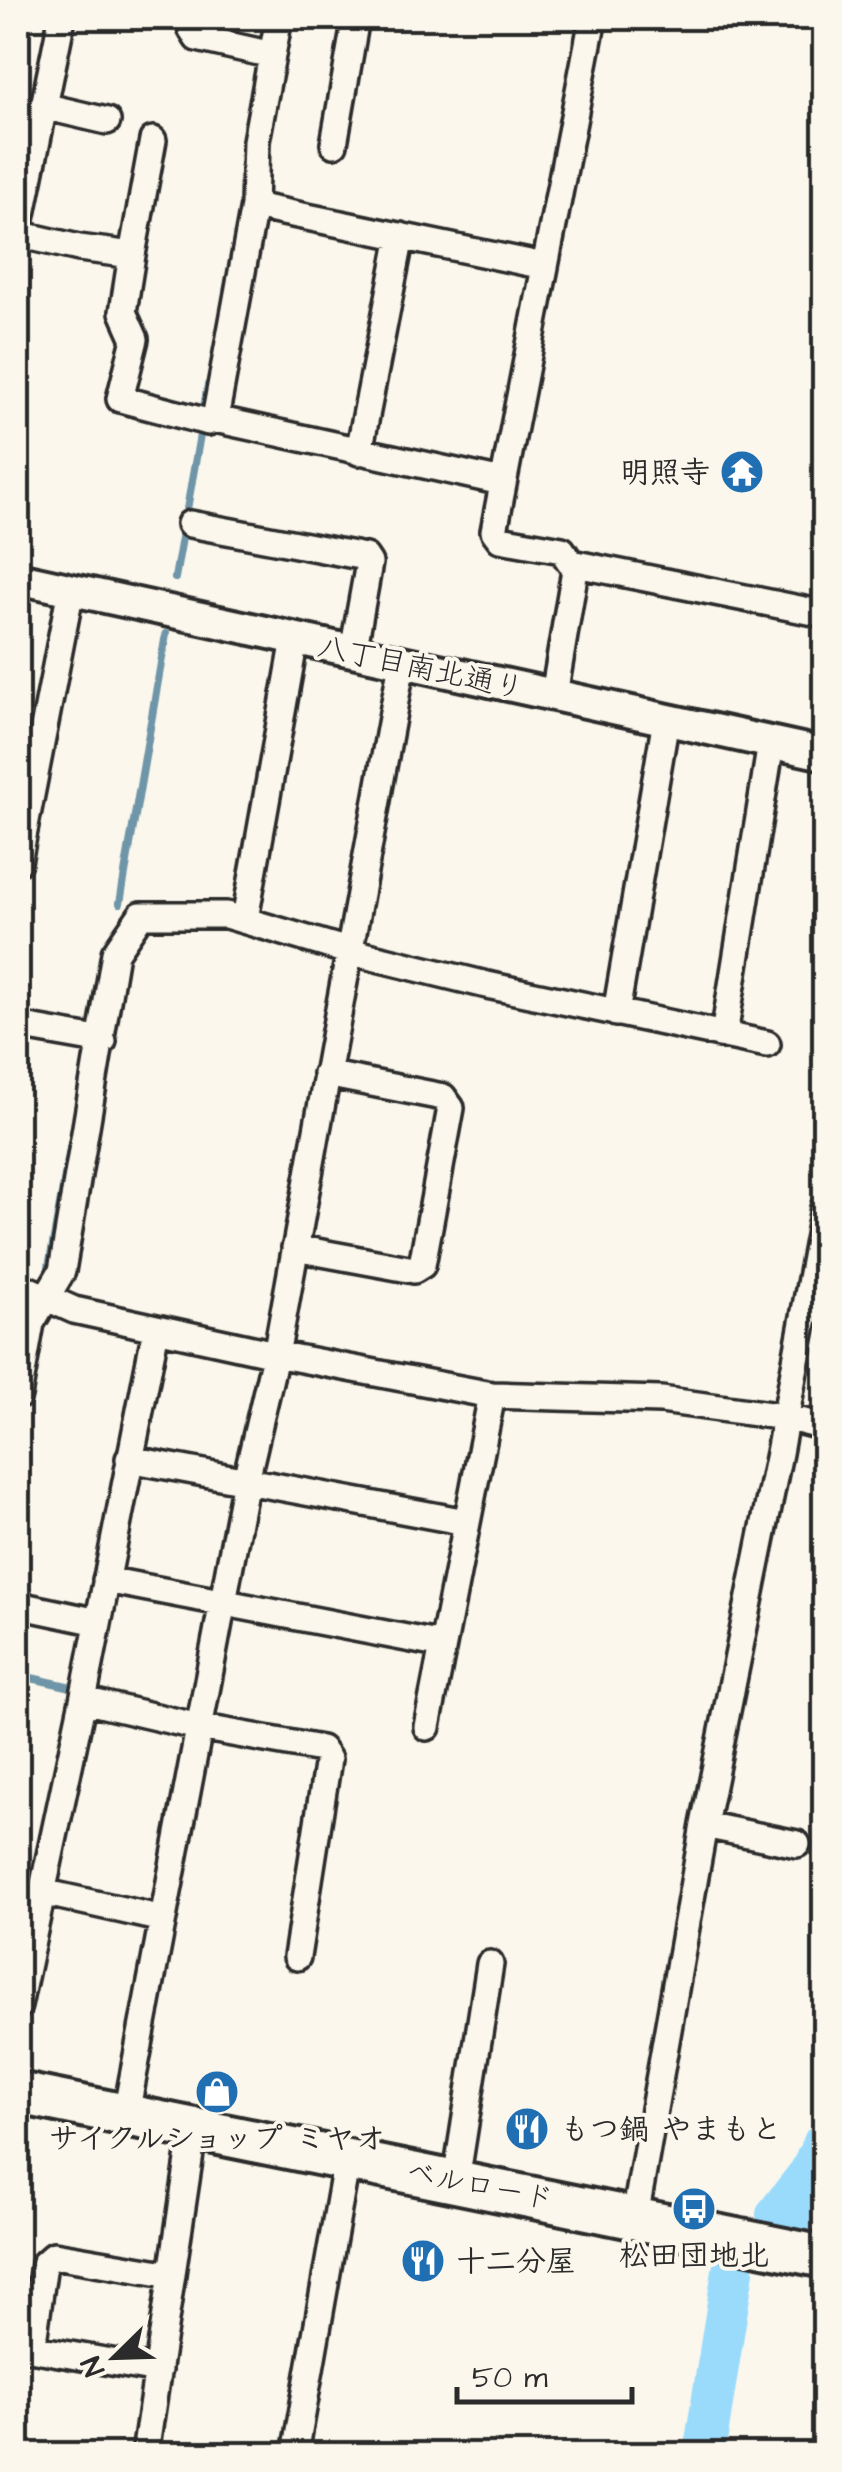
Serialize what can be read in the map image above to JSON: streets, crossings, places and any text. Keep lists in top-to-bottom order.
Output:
{
  "streets": {
    "main road": ["ベルロード"],
    "street": ["八丁目南北通り"]
  },
  "places": {
    "temple": ["明照寺"],
    "shop": ["サイクルショップ ミヤオ"],
    "restaurant": ["もつ鍋 やまもと", "十二分屋"],
    "bus stop": ["松田団地北"]
  },
  "scale_bar": "50 m",
  "north": "bottom left"
}
